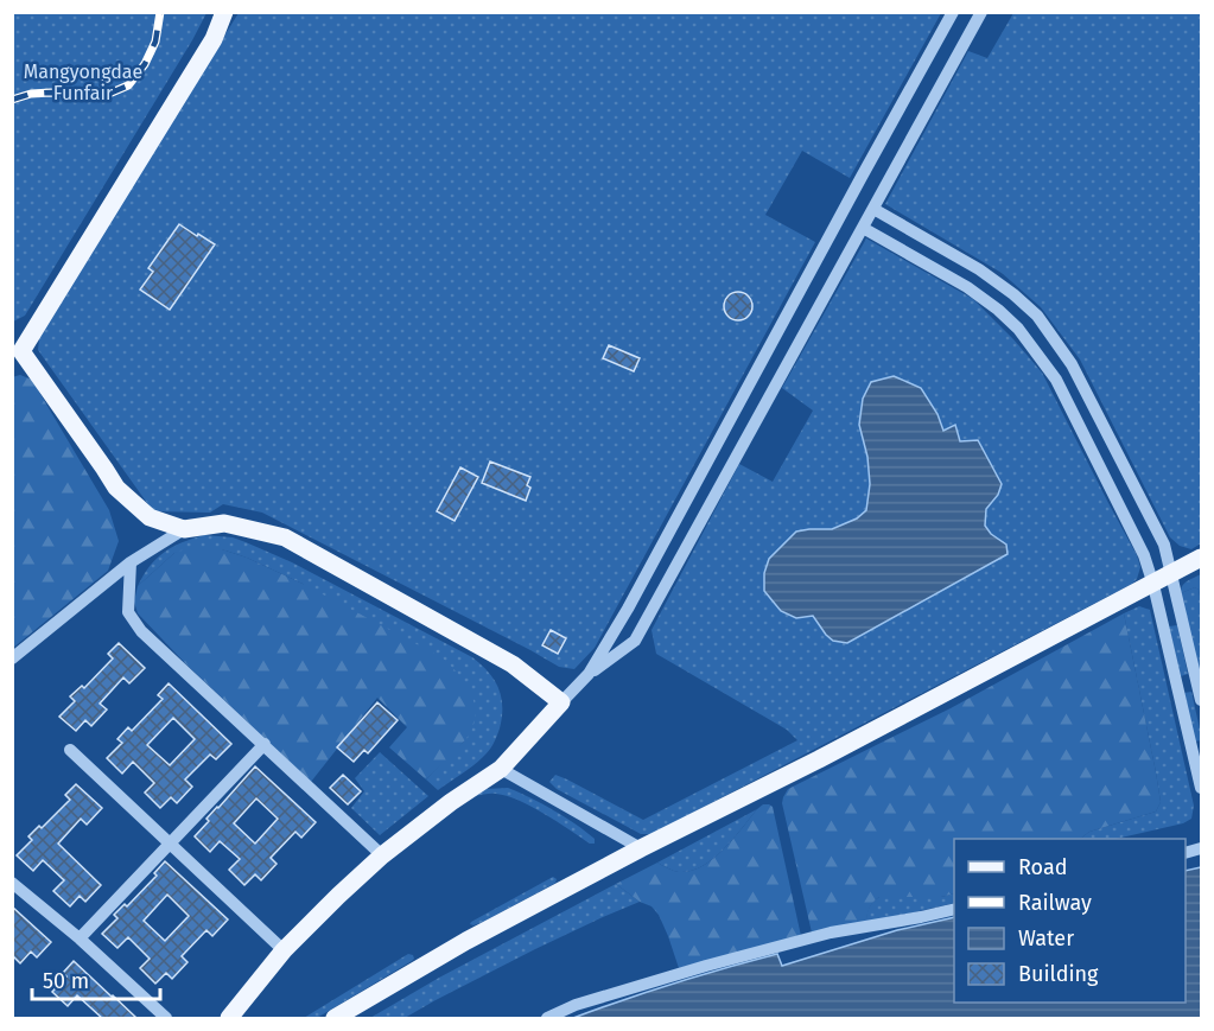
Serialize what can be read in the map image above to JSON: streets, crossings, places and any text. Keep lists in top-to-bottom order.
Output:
{
  "parks": ["Mangyongdae Funfair"],
  "legend": [
    "Road",
    "Railway",
    "Water",
    "Building"
  ],
  "scale_bar": "50 m"
}
